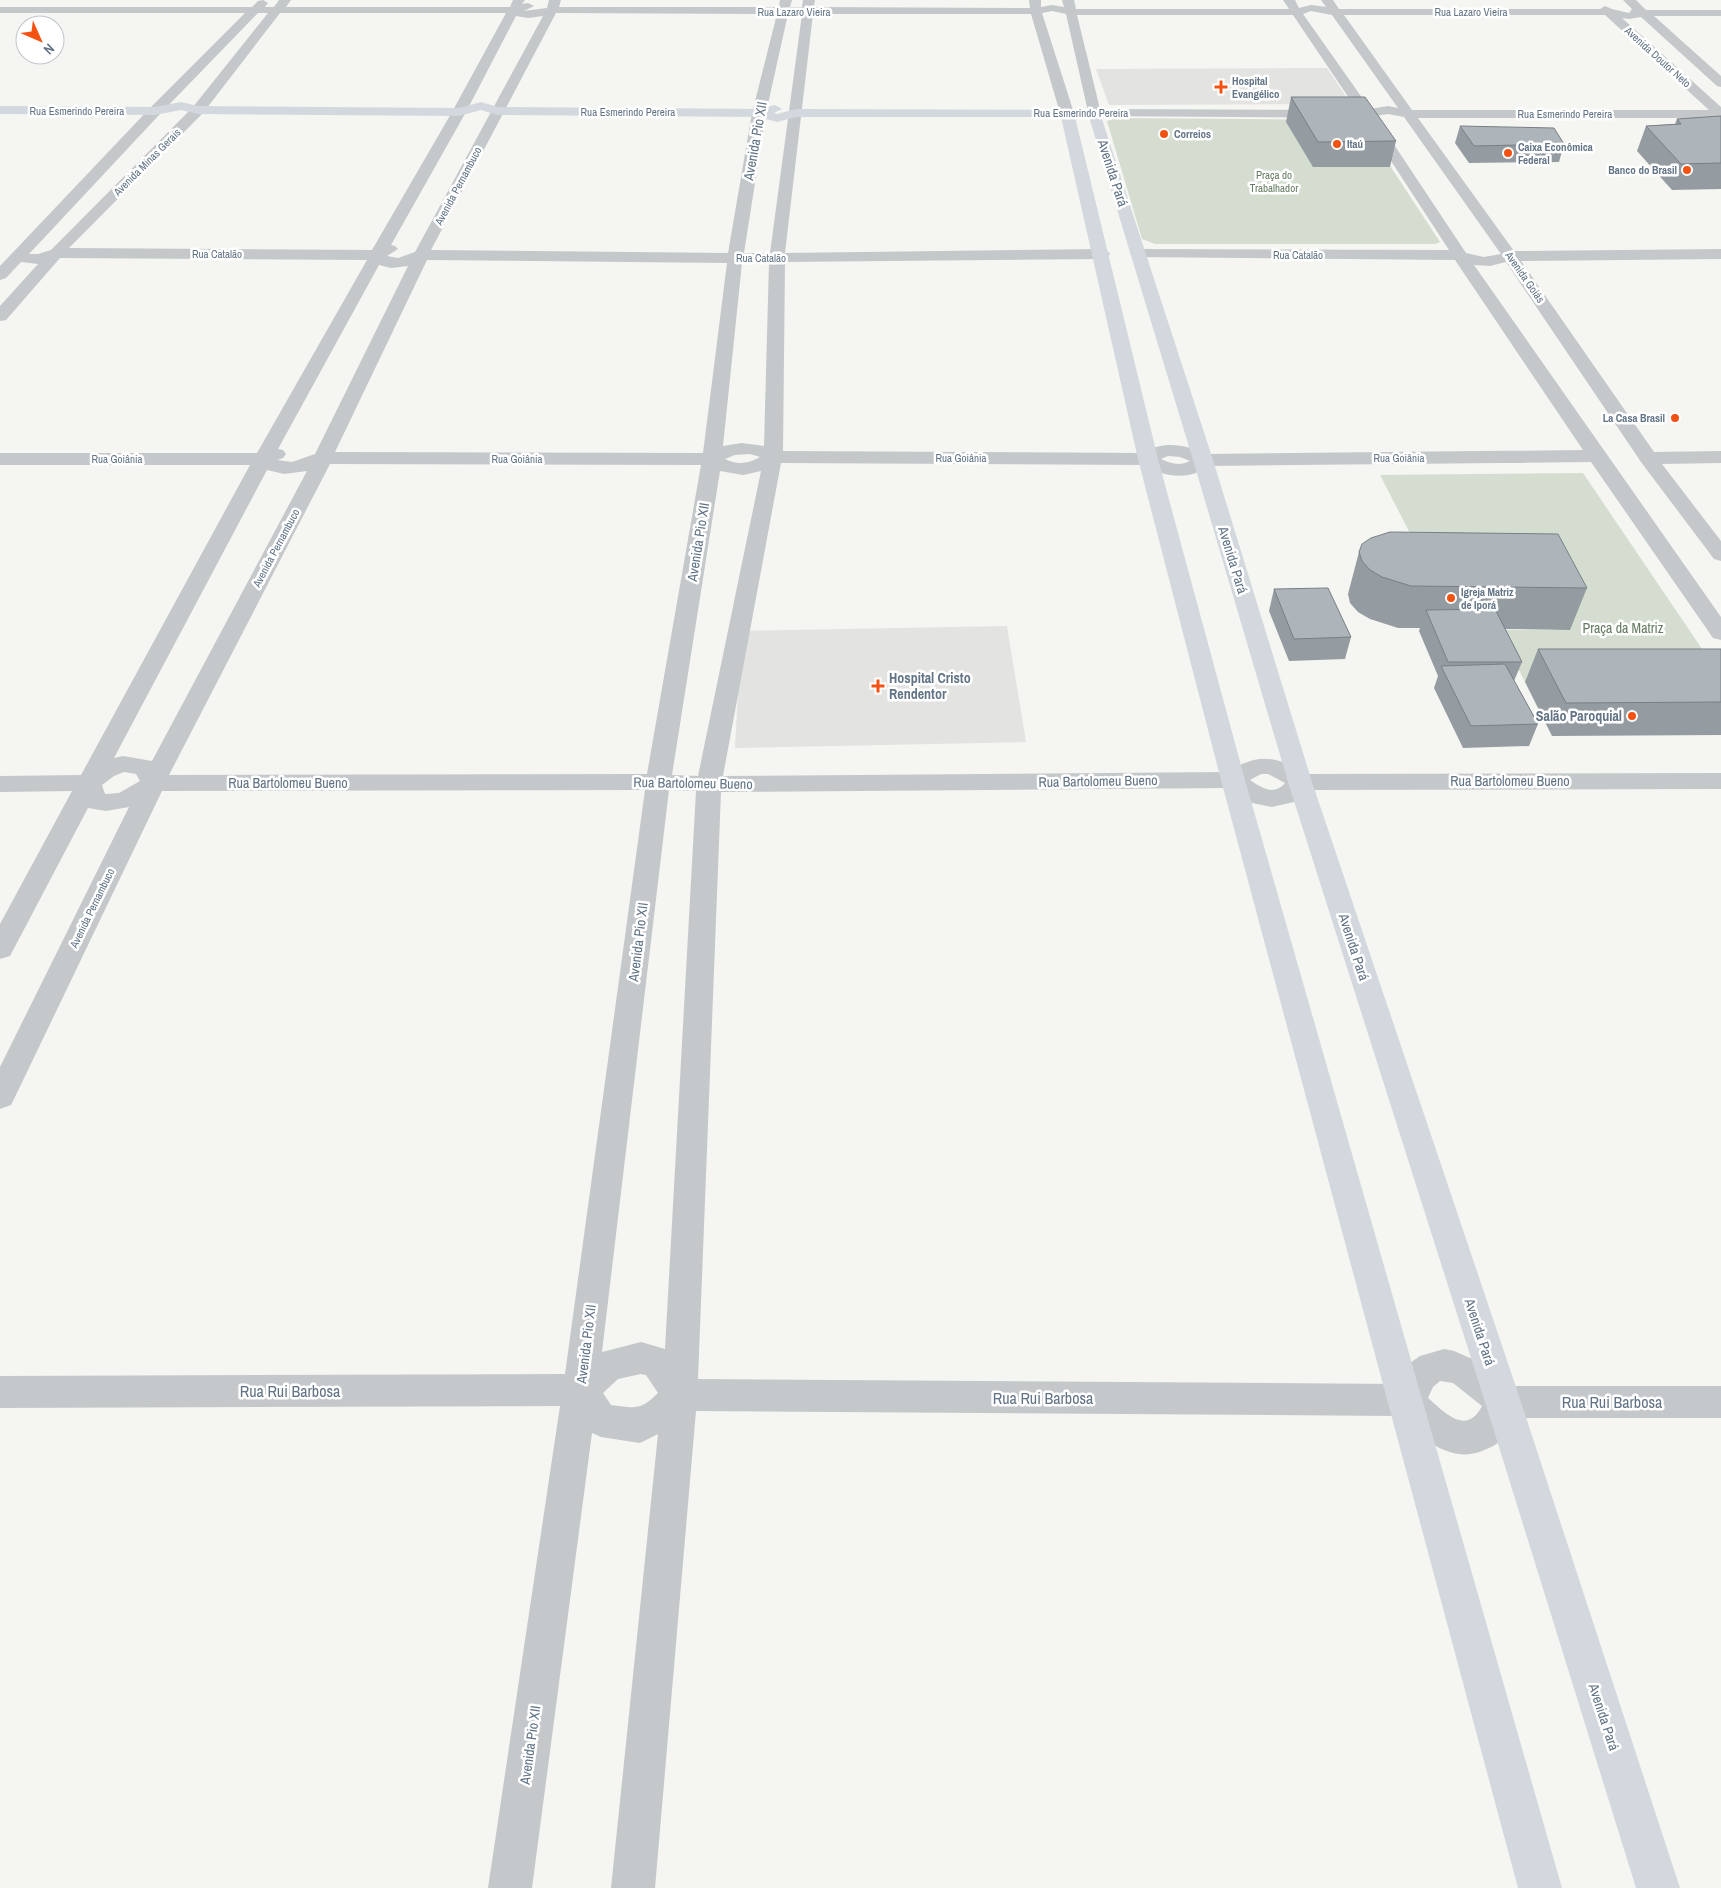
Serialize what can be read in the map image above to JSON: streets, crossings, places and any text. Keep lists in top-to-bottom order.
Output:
{
  "streets": {
    "main road": ["Rua Esmerindo Pereira", "Avenida Pará"],
    "street": [
      "Rua Lazaro Vieira",
      "Avenida Doutor Neto",
      "Avenida Pio XII",
      "Avenida Minas Gerais",
      "Avenida Pernambuco",
      "Rua Catalão",
      "Avenida Goiás",
      "Rua Goiânia",
      "Rua Bartolomeu Bueno",
      "Rua Rui Barbosa"
    ]
  },
  "crossings": [
    ["Rua Lazaro Vieira", "Avenida Doutor Neto"],
    ["Rua Lazaro Vieira", "Avenida Pio XII"],
    ["Rua Lazaro Vieira", "Avenida Minas Gerais"],
    ["Rua Lazaro Vieira", "Avenida Pará"],
    ["Rua Lazaro Vieira", "Avenida Pernambuco"],
    ["Rua Lazaro Vieira", "Avenida Goiás"],
    ["Avenida Doutor Neto", "Rua Esmerindo Pereira"],
    ["Rua Esmerindo Pereira", "Avenida Pio XII"],
    ["Rua Esmerindo Pereira", "Avenida Minas Gerais"],
    ["Rua Esmerindo Pereira", "Avenida Pará"],
    ["Rua Esmerindo Pereira", "Avenida Pernambuco"],
    ["Rua Esmerindo Pereira", "Avenida Goiás"],
    ["Avenida Pio XII", "Rua Catalão"],
    ["Avenida Pio XII", "Rua Goiânia"],
    ["Avenida Pio XII", "Rua Bartolomeu Bueno"],
    ["Avenida Pio XII", "Rua Rui Barbosa"],
    ["Avenida Minas Gerais", "Rua Catalão"],
    ["Avenida Pará", "Rua Catalão"],
    ["Avenida Pará", "Rua Goiânia"],
    ["Avenida Pará", "Rua Bartolomeu Bueno"],
    ["Avenida Pará", "Rua Rui Barbosa"],
    ["Avenida Pernambuco", "Rua Catalão"],
    ["Avenida Pernambuco", "Rua Goiânia"],
    ["Avenida Pernambuco", "Rua Bartolomeu Bueno"],
    ["Rua Catalão", "Avenida Goiás"],
    ["Avenida Goiás", "Rua Goiânia"]
  ],
  "parks": ["Praça do Trabalhador", "Praça da Matriz"],
  "places": {
    "health": ["Hospital Evangélico", "Hospital Cristo Rendentor"],
    "other": [
      "Correios",
      "Itaú",
      "Caixa Econômica Federal",
      "Banco do Brasil",
      "La Casa Brasil",
      "Igreja Matriz de Iporá",
      "Salão Paroquial"
    ]
  },
  "north": "bottom right"
}
